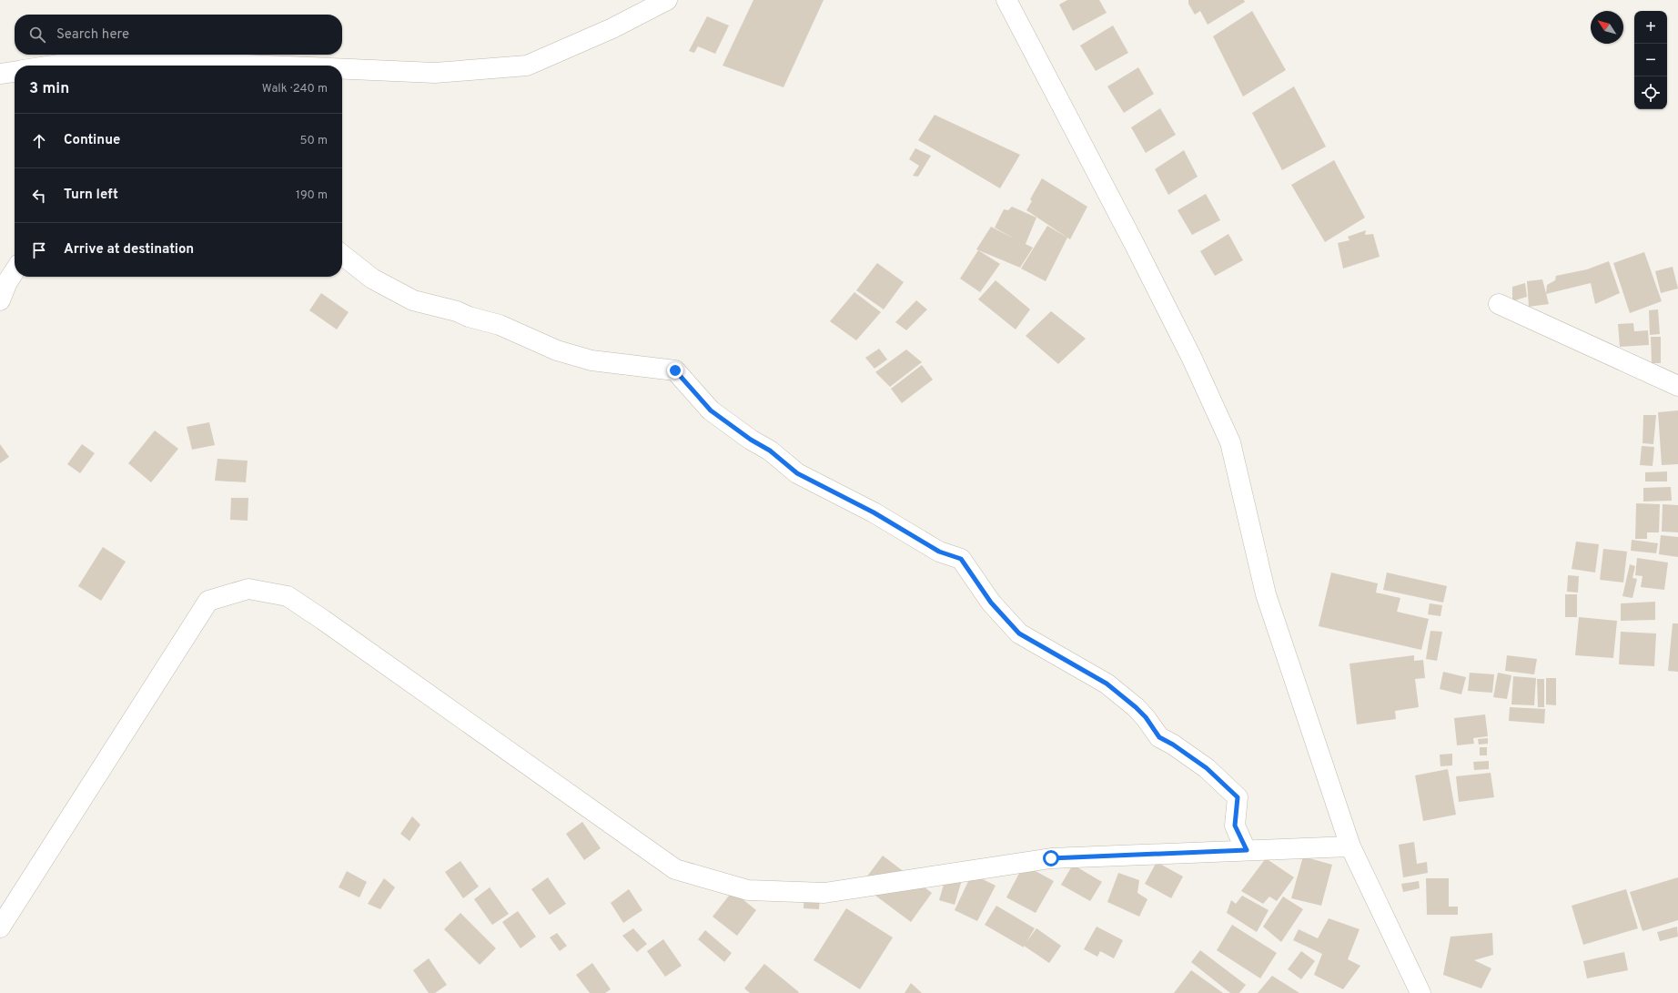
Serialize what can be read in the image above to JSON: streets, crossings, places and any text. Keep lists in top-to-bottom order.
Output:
{
  "north": "top left",
  "page": {
    "map_buttons": ["+", "−"],
    "search": "Search here",
    "heading": ["3 min", "Walk · 240 m"],
    "list": [
      ["Continue", "50 m"],
      ["Turn left", "190 m"],
      "Arrive at destination"
    ]
  }
}
